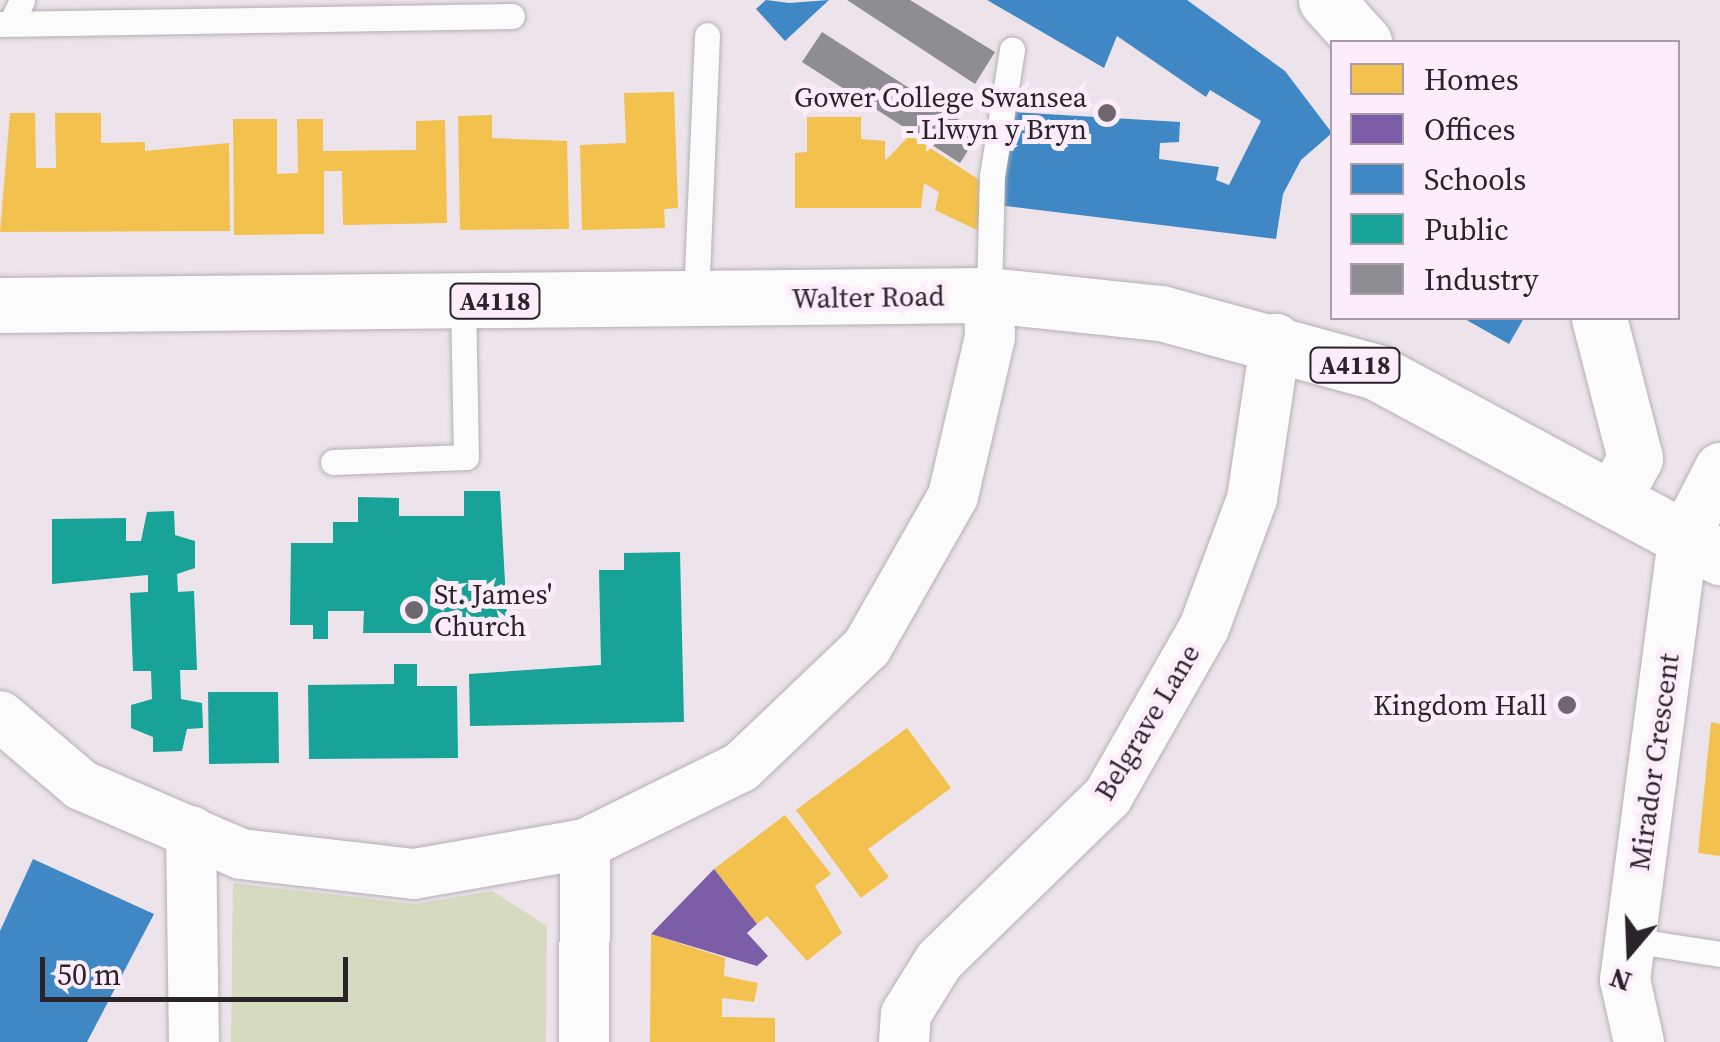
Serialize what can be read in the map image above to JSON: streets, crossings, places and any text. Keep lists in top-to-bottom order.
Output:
{
  "streets": {
    "main road": ["Walter Road", "A4118"],
    "street": ["Belgrave Lane", "Mirador Crescent"]
  },
  "crossings": [
    ["Walter Road", "Belgrave Lane"],
    ["Walter Road", "Mirador Crescent"]
  ],
  "places": ["Gower College Swansea - Llwyn y Bryn", "St. James' Church", "Kingdom Hall"],
  "legend": [
    "Homes",
    "Offices",
    "Schools",
    "Public",
    "Industry"
  ],
  "scale_bar": "50 m",
  "north": "bottom"
}
